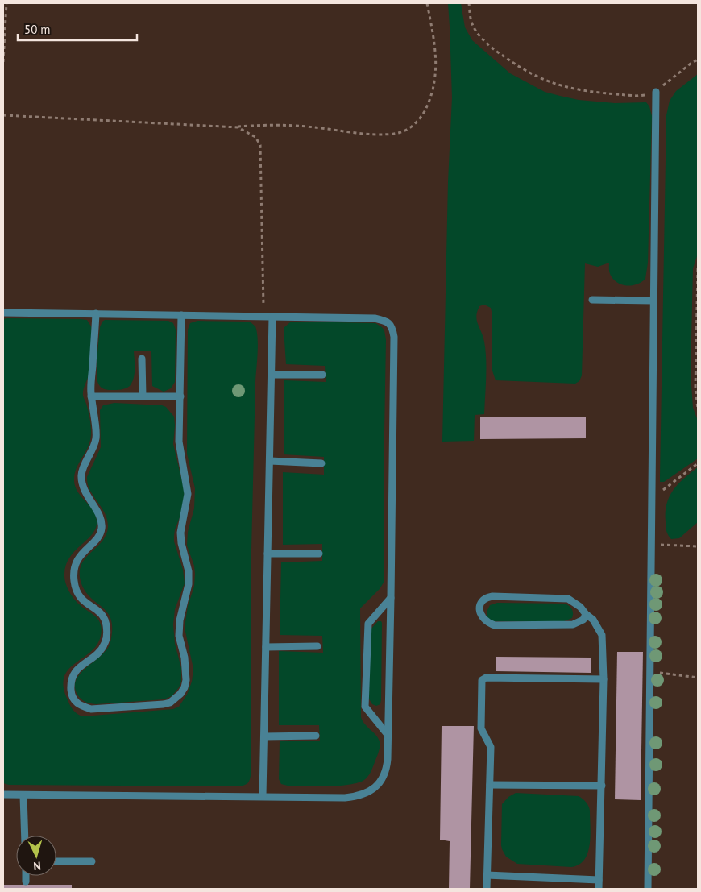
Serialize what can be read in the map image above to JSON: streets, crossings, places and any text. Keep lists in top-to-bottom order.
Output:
{
  "scale_bar": "50 m",
  "north": "bottom"
}
